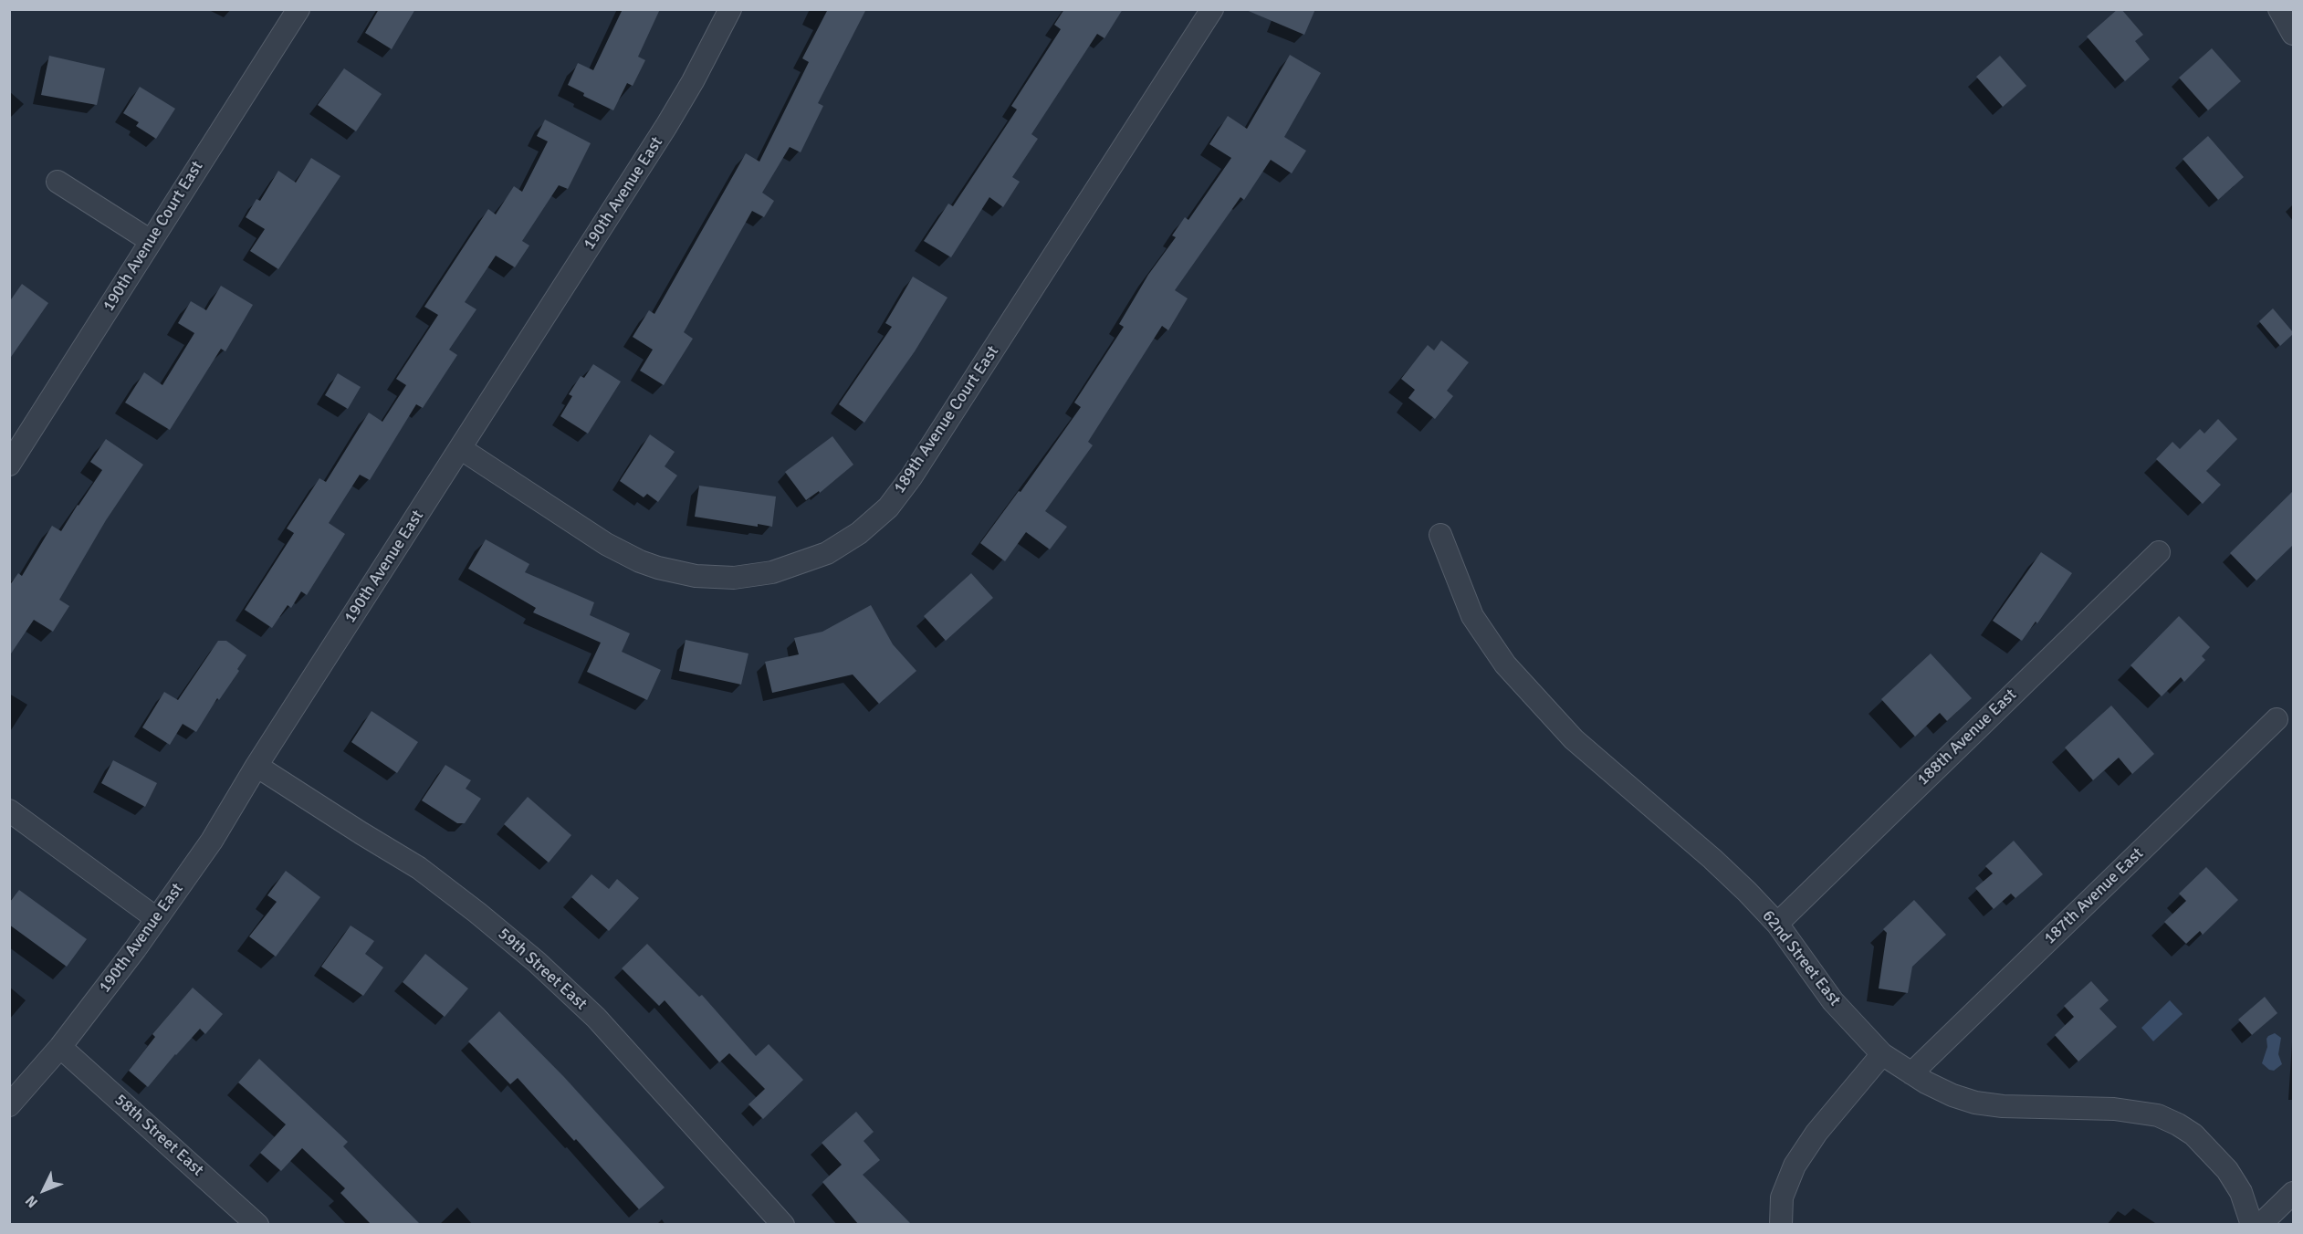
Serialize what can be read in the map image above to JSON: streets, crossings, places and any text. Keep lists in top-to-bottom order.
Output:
{
  "streets": {
    "street": [
      "190th Avenue East",
      "190th Avenue Court East",
      "189th Avenue Court East",
      "188th Avenue East",
      "187th Avenue East",
      "62nd Street East",
      "59th Street East",
      "58th Street East"
    ]
  },
  "crossings": [
    ["190th Avenue East", "189th Avenue Court East"],
    ["190th Avenue East", "59th Street East"],
    ["190th Avenue East", "58th Street East"],
    ["188th Avenue East", "62nd Street East"],
    ["187th Avenue East", "62nd Street East"]
  ],
  "north": "bottom left"
}
